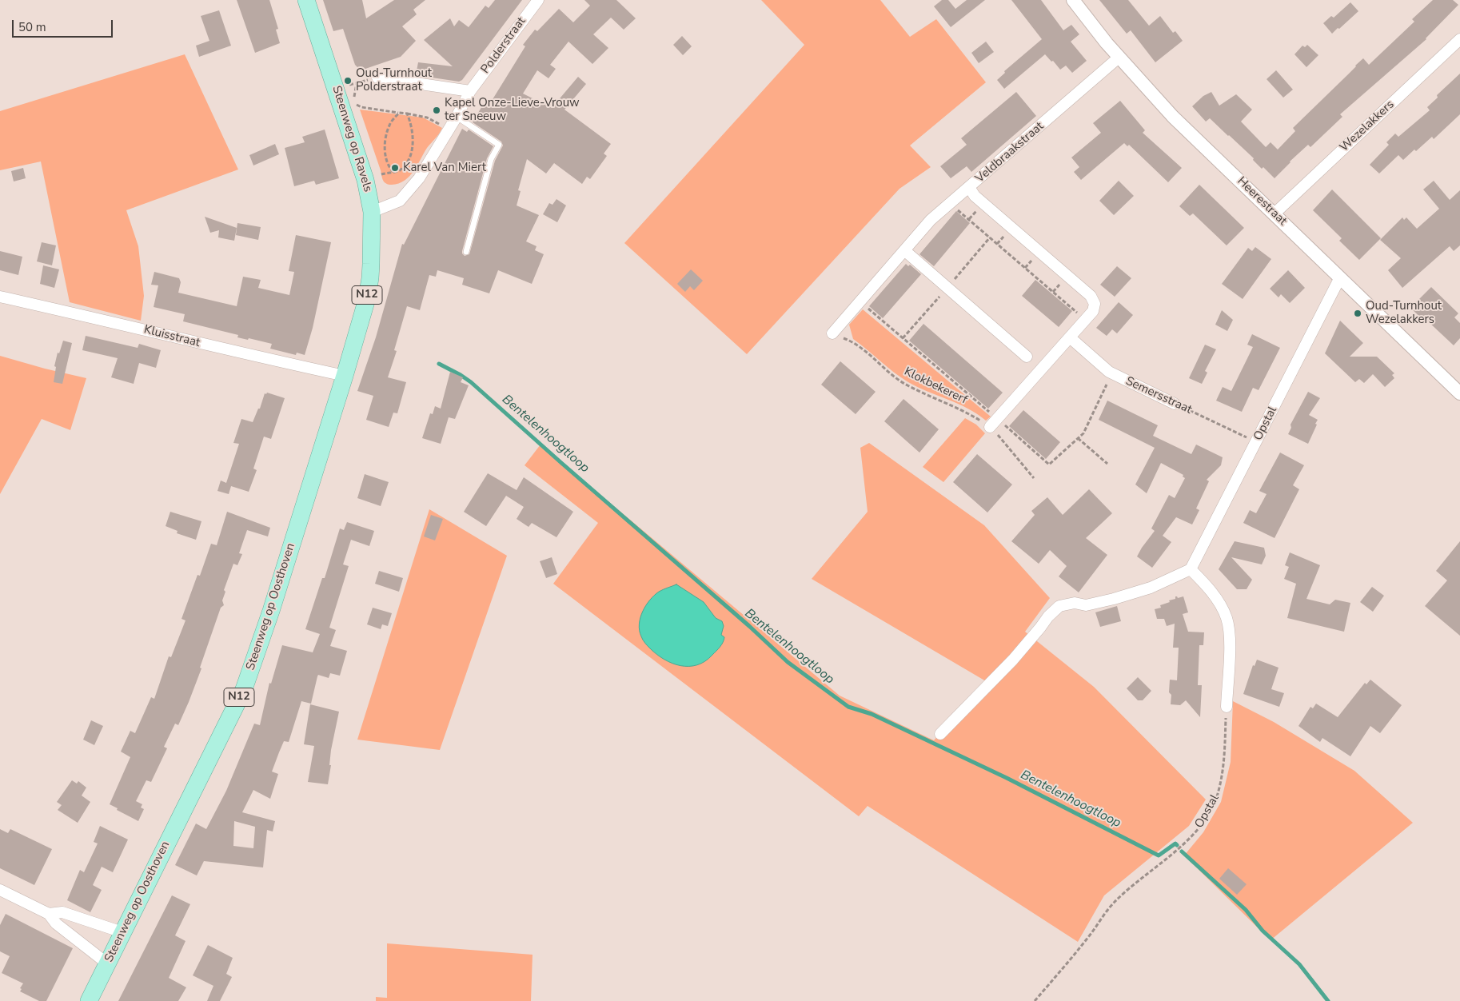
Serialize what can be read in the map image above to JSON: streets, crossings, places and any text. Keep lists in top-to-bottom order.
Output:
{
  "streets": {
    "main road": ["Steenweg op Ravels", "N12", "Steenweg op Oosthoven"],
    "street": [
      "Polderstraat",
      "Wezelakkers",
      "Veldbraakstraat",
      "Heerestraat",
      "Kluisstraat",
      "Semersstraat",
      "Opstal"
    ],
    "path": ["Klokbekererf"]
  },
  "crossings": [
    ["Polderstraat", "Steenweg op Ravels"],
    ["Wezelakkers", "Heerestraat"],
    ["Steenweg op Ravels", "Kluisstraat"],
    ["Steenweg op Ravels", "Steenweg op Oosthoven"],
    ["Veldbraakstraat", "Heerestraat"],
    ["Veldbraakstraat", "Klokbekererf"],
    ["Heerestraat", "Opstal"],
    ["Kluisstraat", "Steenweg op Oosthoven"],
    ["Semersstraat", "Opstal"]
  ],
  "water": ["Bentelenhoogtloop"],
  "places": [
    "Oud-Turnhout Polderstraat",
    "Kapel Onze-Lieve-Vrouw ter Sneeuw",
    "Karel Van Miert",
    "Oud-Turnhout Wezelakkers"
  ],
  "scale_bar": "50 m"
}
